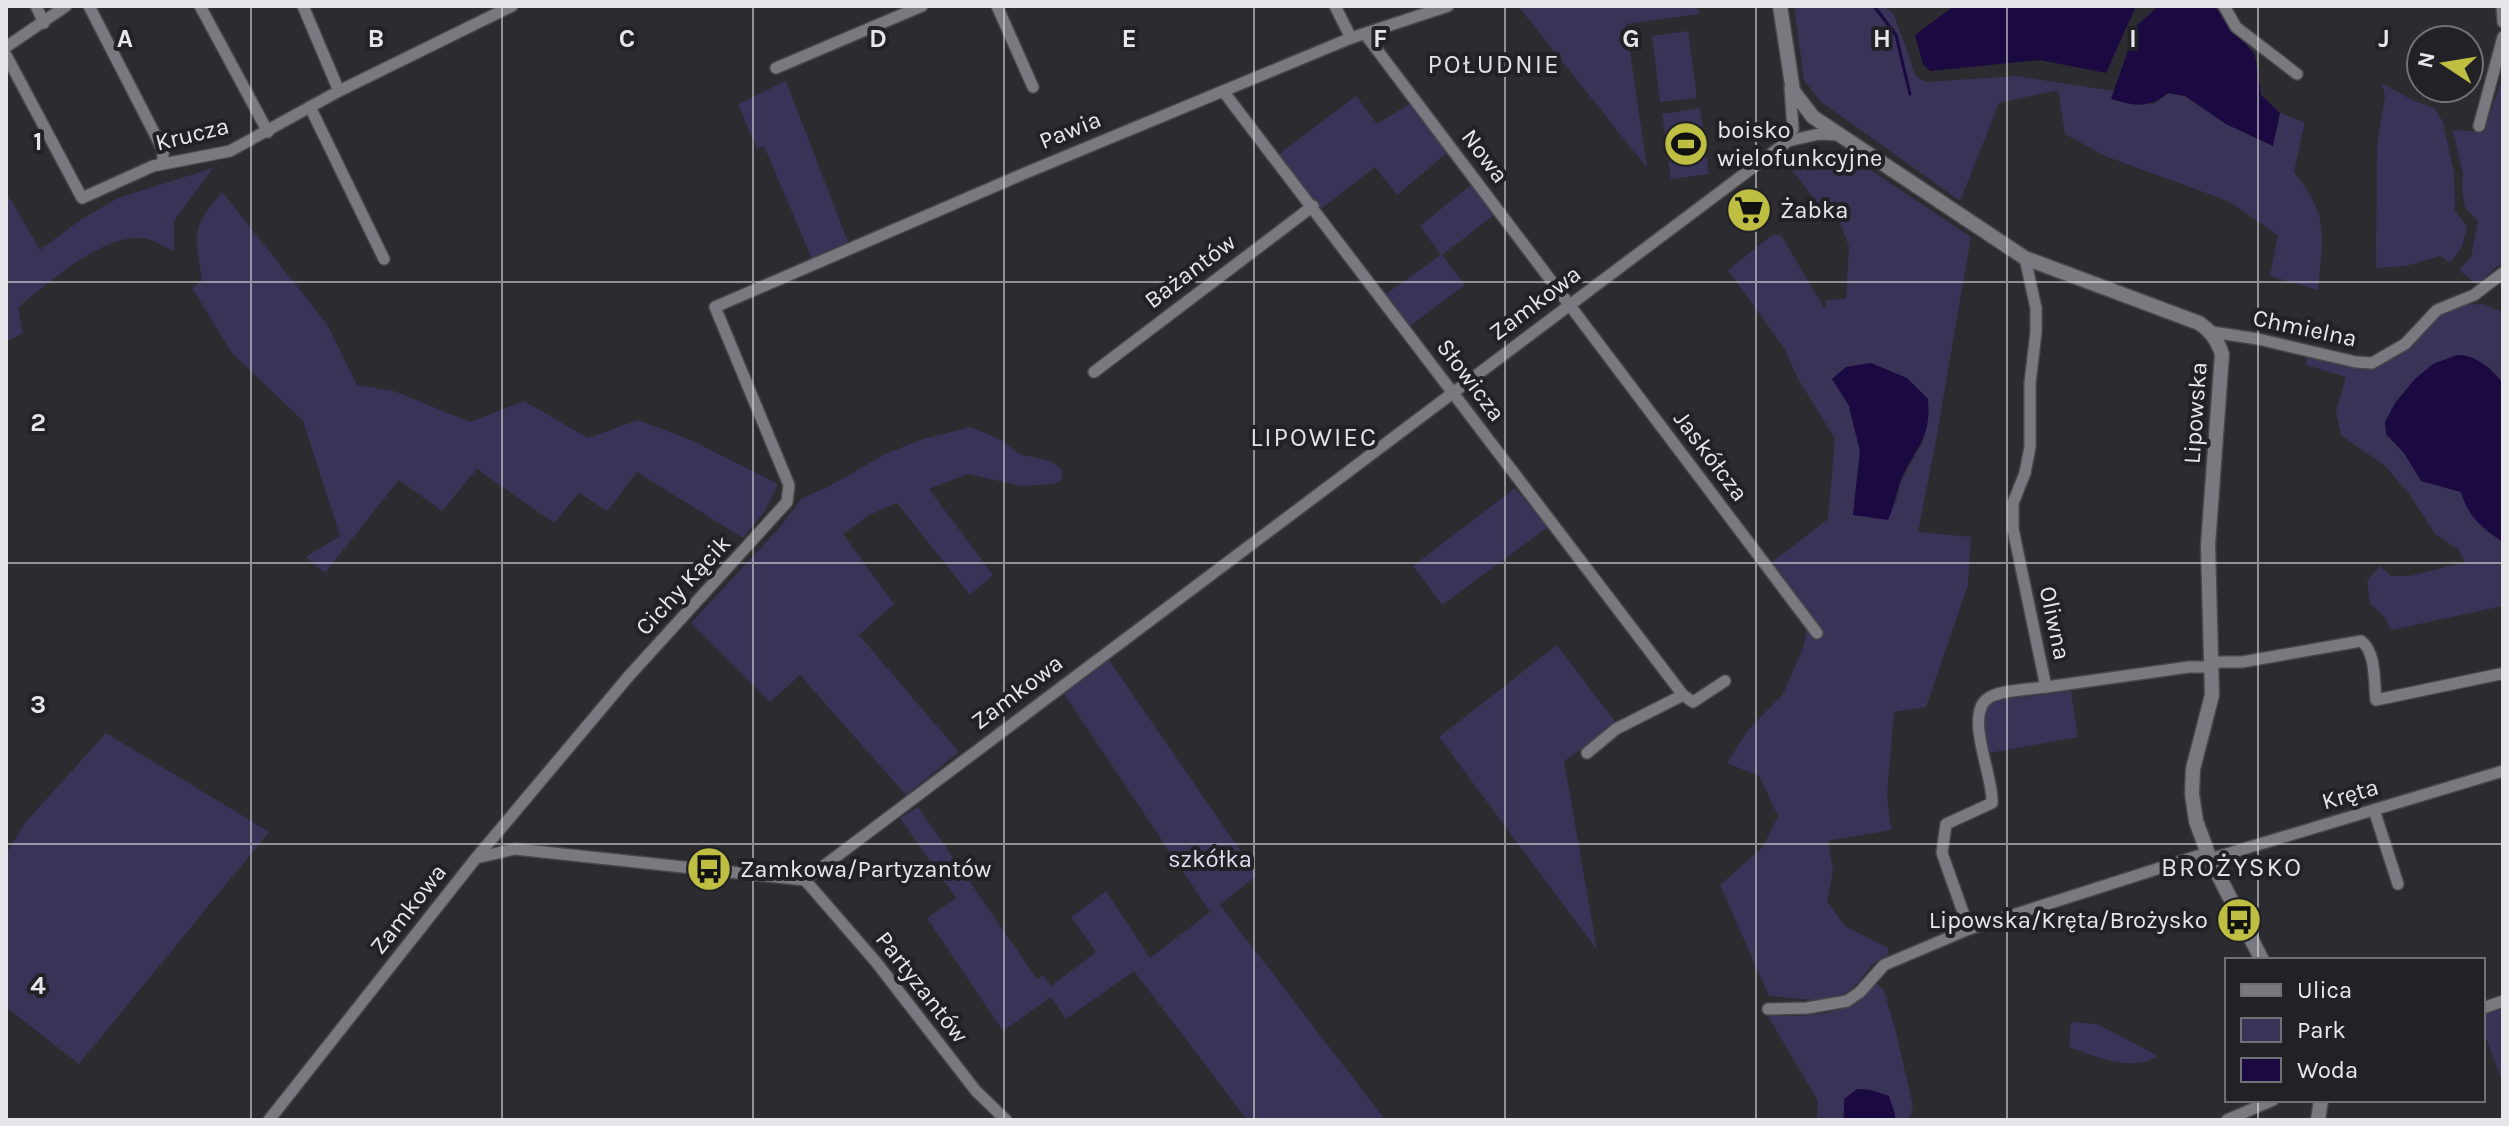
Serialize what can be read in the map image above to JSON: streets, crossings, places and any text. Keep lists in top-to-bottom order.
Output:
{
  "streets": {
    "street": [
      "Pawia",
      "Krucza",
      "Nowa",
      "Bażantów",
      "Zamkowa",
      "Chmielna",
      "Słowicza",
      "Lipowska",
      "Jaskółcza",
      "Cichy Kącik",
      "Oliwna",
      "Kręta",
      "Partyzantów"
    ]
  },
  "crossings": [
    ["Pawia", "Nowa"],
    ["Pawia", "Słowicza"],
    ["Pawia", "Cichy Kącik"],
    ["Nowa", "Zamkowa"],
    ["Nowa", "Jaskółcza"],
    ["Bażantów", "Słowicza"],
    ["Zamkowa", "Słowicza"],
    ["Zamkowa", "Lipowska"],
    ["Zamkowa", "Jaskółcza"],
    ["Zamkowa", "Cichy Kącik"],
    ["Zamkowa", "Partyzantów"],
    ["Chmielna", "Lipowska"],
    ["Lipowska", "Oliwna"],
    ["Lipowska", "Kręta"],
    ["Oliwna", "Kręta"]
  ],
  "districts": ["POŁUDNIE", "LIPOWIEC", "BROŻYSKO"],
  "parks": ["szkółka"],
  "places": {
    "sports": ["boisko wielofunkcyjne"],
    "supermarket": ["Żabka"],
    "bus stop": ["Zamkowa/Partyzantów", "Lipowska/Kręta/Brożysko"]
  },
  "legend": ["Ulica", "Park", "Woda"],
  "north": "left",
  "grid": {
    "columns": [
      "A",
      "B",
      "C",
      "D",
      "E",
      "F",
      "G",
      "H",
      "I",
      "J"
    ],
    "rows": [
      "1",
      "2",
      "3",
      "4"
    ]
  }
}
